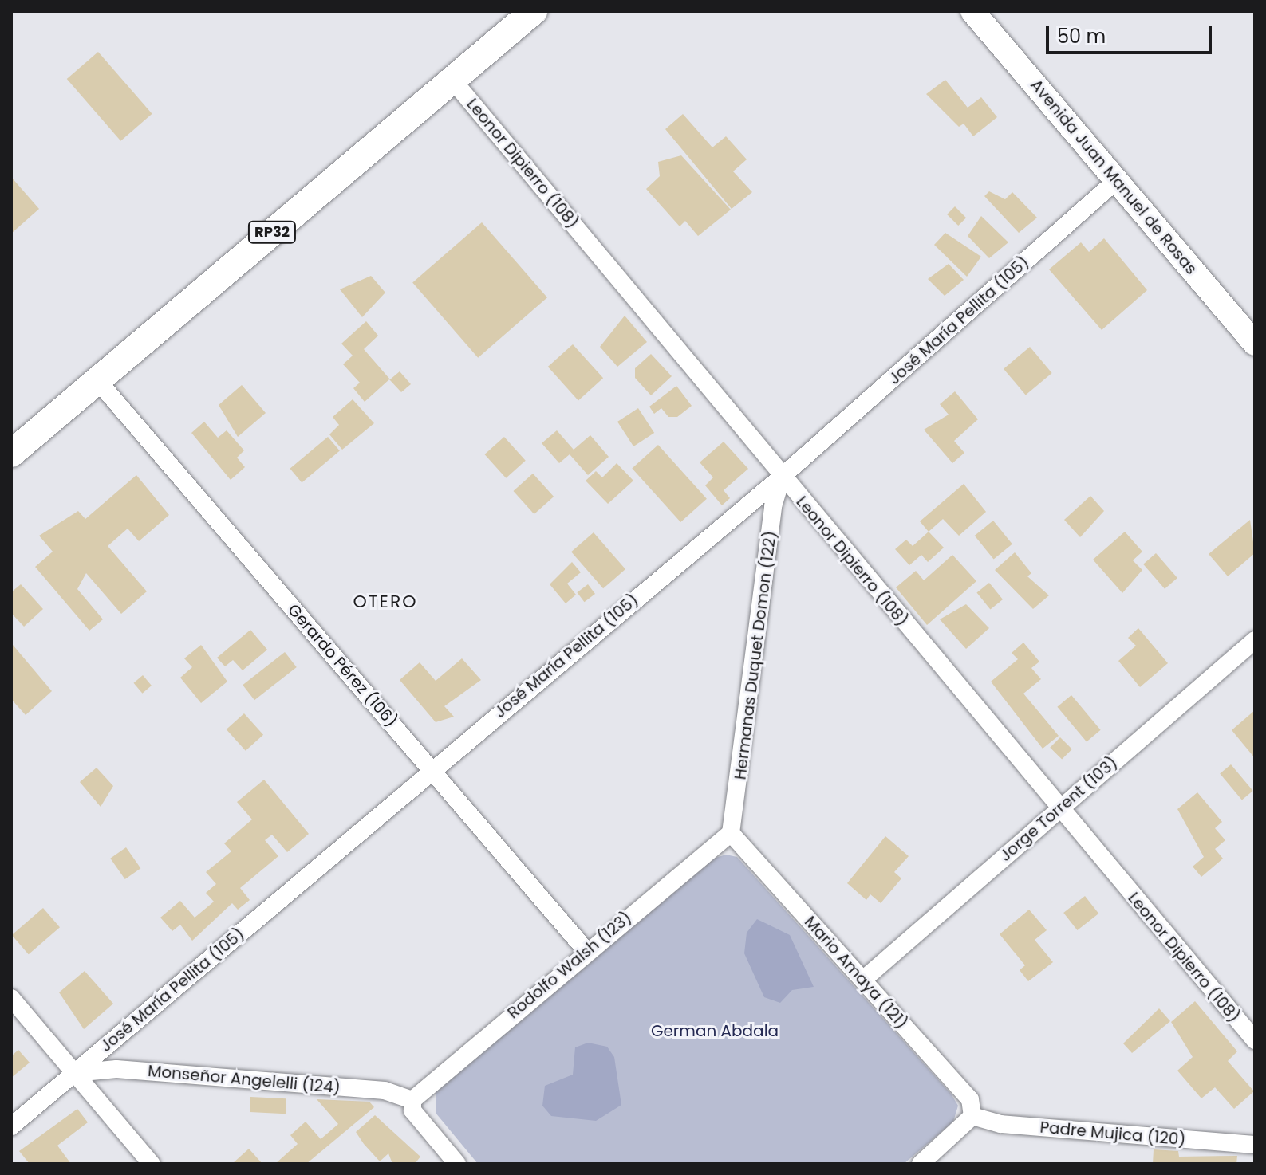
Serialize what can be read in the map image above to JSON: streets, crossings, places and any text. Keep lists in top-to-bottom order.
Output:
{
  "streets": {
    "main road": ["Avenida Juan Manuel de Rosas", "RP32"],
    "street": [
      "Leonor Dipierro (108)",
      "José María Pellita (105)",
      "Hermanas Duquet Domon (122)",
      "Gerardo Pérez (106)",
      "Jorge Torrent (103)",
      "Rodolfo Walsh (123)",
      "Mario Amaya (121)",
      "Monseñor Angelelli (124)",
      "Padre Mujica (120)"
    ]
  },
  "crossings": [
    ["Leonor Dipierro (108)", "RP32"],
    ["Leonor Dipierro (108)", "José María Pellita (105)"],
    ["Leonor Dipierro (108)", "Hermanas Duquet Domon (122)"],
    ["Leonor Dipierro (108)", "Jorge Torrent (103)"],
    ["Avenida Juan Manuel de Rosas", "José María Pellita (105)"],
    ["RP32", "Gerardo Pérez (106)"],
    ["José María Pellita (105)", "Hermanas Duquet Domon (122)"],
    ["José María Pellita (105)", "Gerardo Pérez (106)"],
    ["José María Pellita (105)", "Monseñor Angelelli (124)"],
    ["Hermanas Duquet Domon (122)", "Rodolfo Walsh (123)"],
    ["Hermanas Duquet Domon (122)", "Mario Amaya (121)"],
    ["Gerardo Pérez (106)", "Rodolfo Walsh (123)"],
    ["Jorge Torrent (103)", "Mario Amaya (121)"],
    ["Rodolfo Walsh (123)", "Mario Amaya (121)"],
    ["Rodolfo Walsh (123)", "Monseñor Angelelli (124)"],
    ["Mario Amaya (121)", "Padre Mujica (120)"]
  ],
  "districts": ["OTERO"],
  "parks": ["German Abdala"],
  "scale_bar": "50 m"
}
